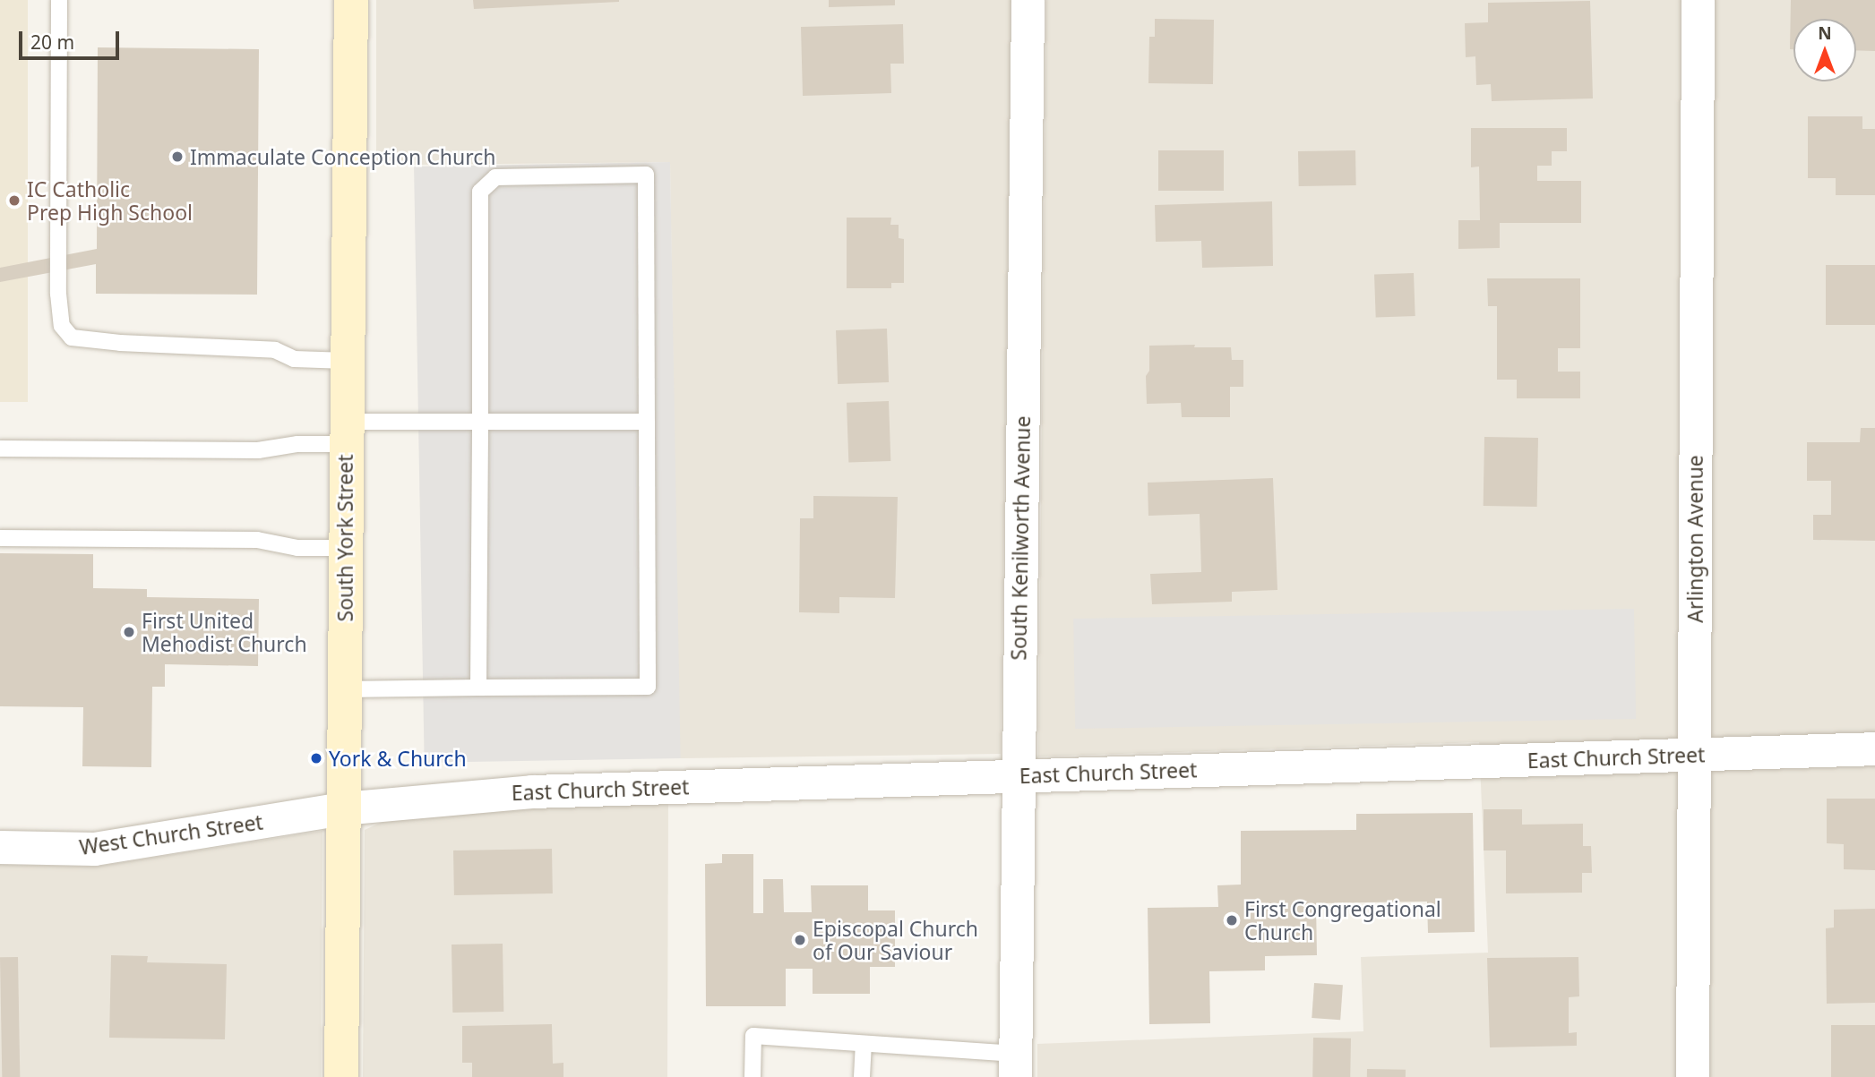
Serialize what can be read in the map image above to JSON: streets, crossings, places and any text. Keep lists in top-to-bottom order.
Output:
{
  "streets": {
    "main road": ["South York Street"],
    "street": [
      "South Kenilworth Avenue",
      "Arlington Avenue",
      "East Church Street",
      "West Church Street"
    ]
  },
  "crossings": [
    ["South York Street", "East Church Street"],
    ["South York Street", "West Church Street"],
    ["South Kenilworth Avenue", "East Church Street"],
    ["Arlington Avenue", "East Church Street"],
    ["East Church Street", "West Church Street"]
  ],
  "places": [
    "Immaculate Conception Church",
    "IC Catholic Prep High School",
    "First United Mehodist Church",
    "York & Church",
    "First Congregational Church",
    "Episcopal Church of Our Saviour"
  ],
  "scale_bar": "20 m",
  "north": "top"
}
